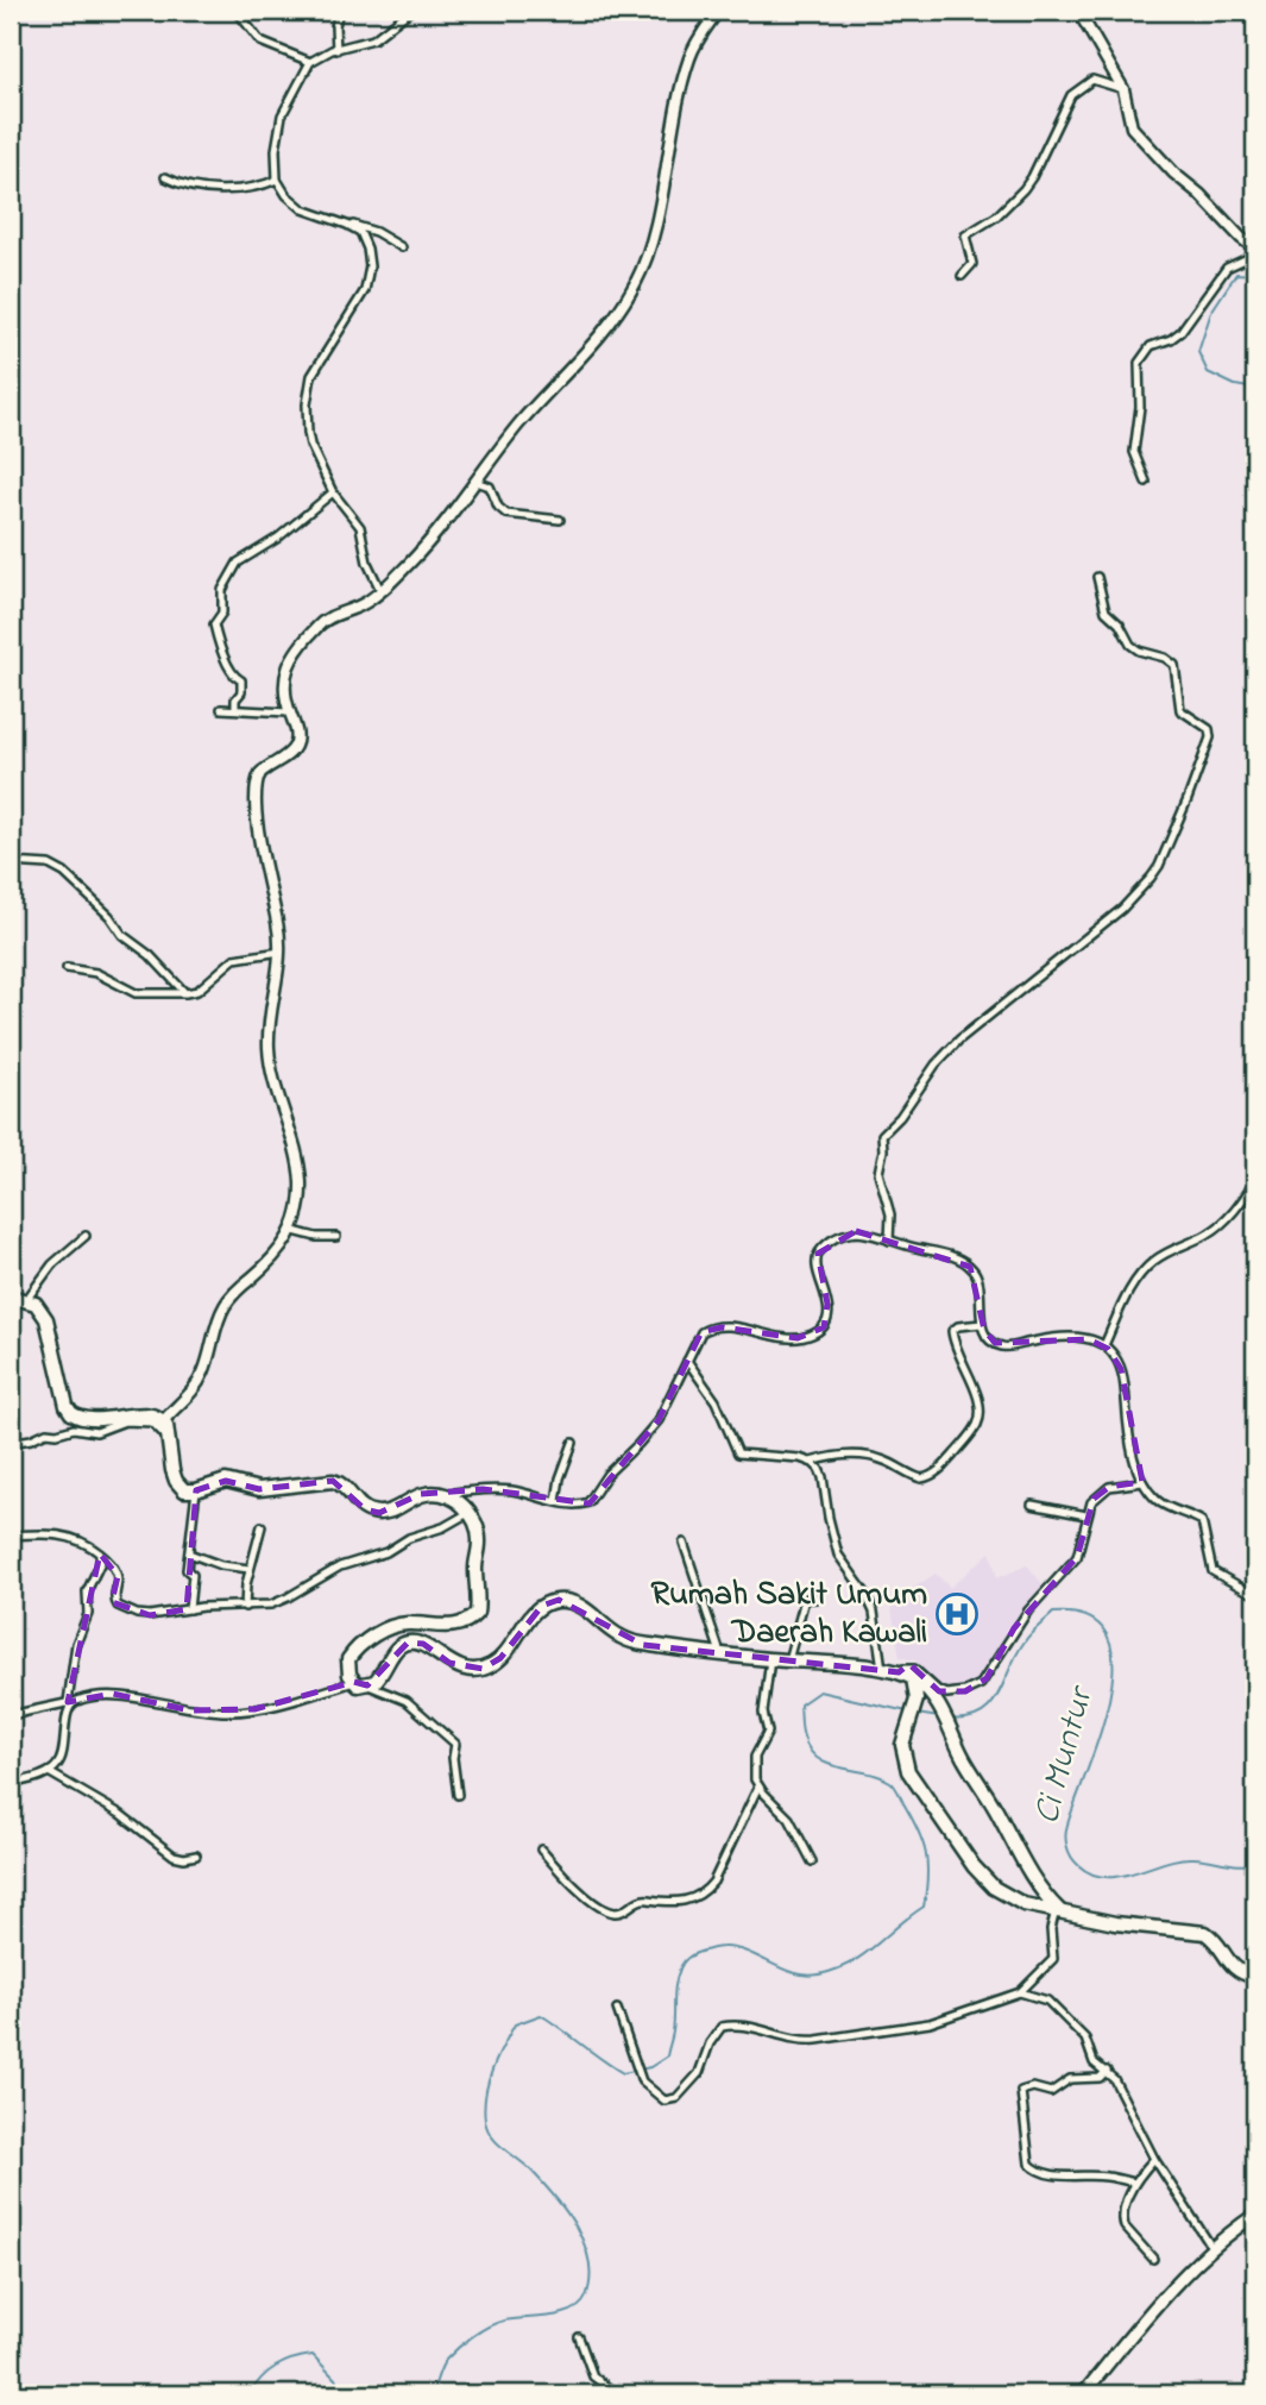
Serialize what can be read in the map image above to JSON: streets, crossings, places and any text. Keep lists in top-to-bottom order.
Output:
{
  "water": ["Ci Muntur"],
  "places": {
    "hospital": ["Rumah Sakit Umum Daerah Kawali"]
  }
}
